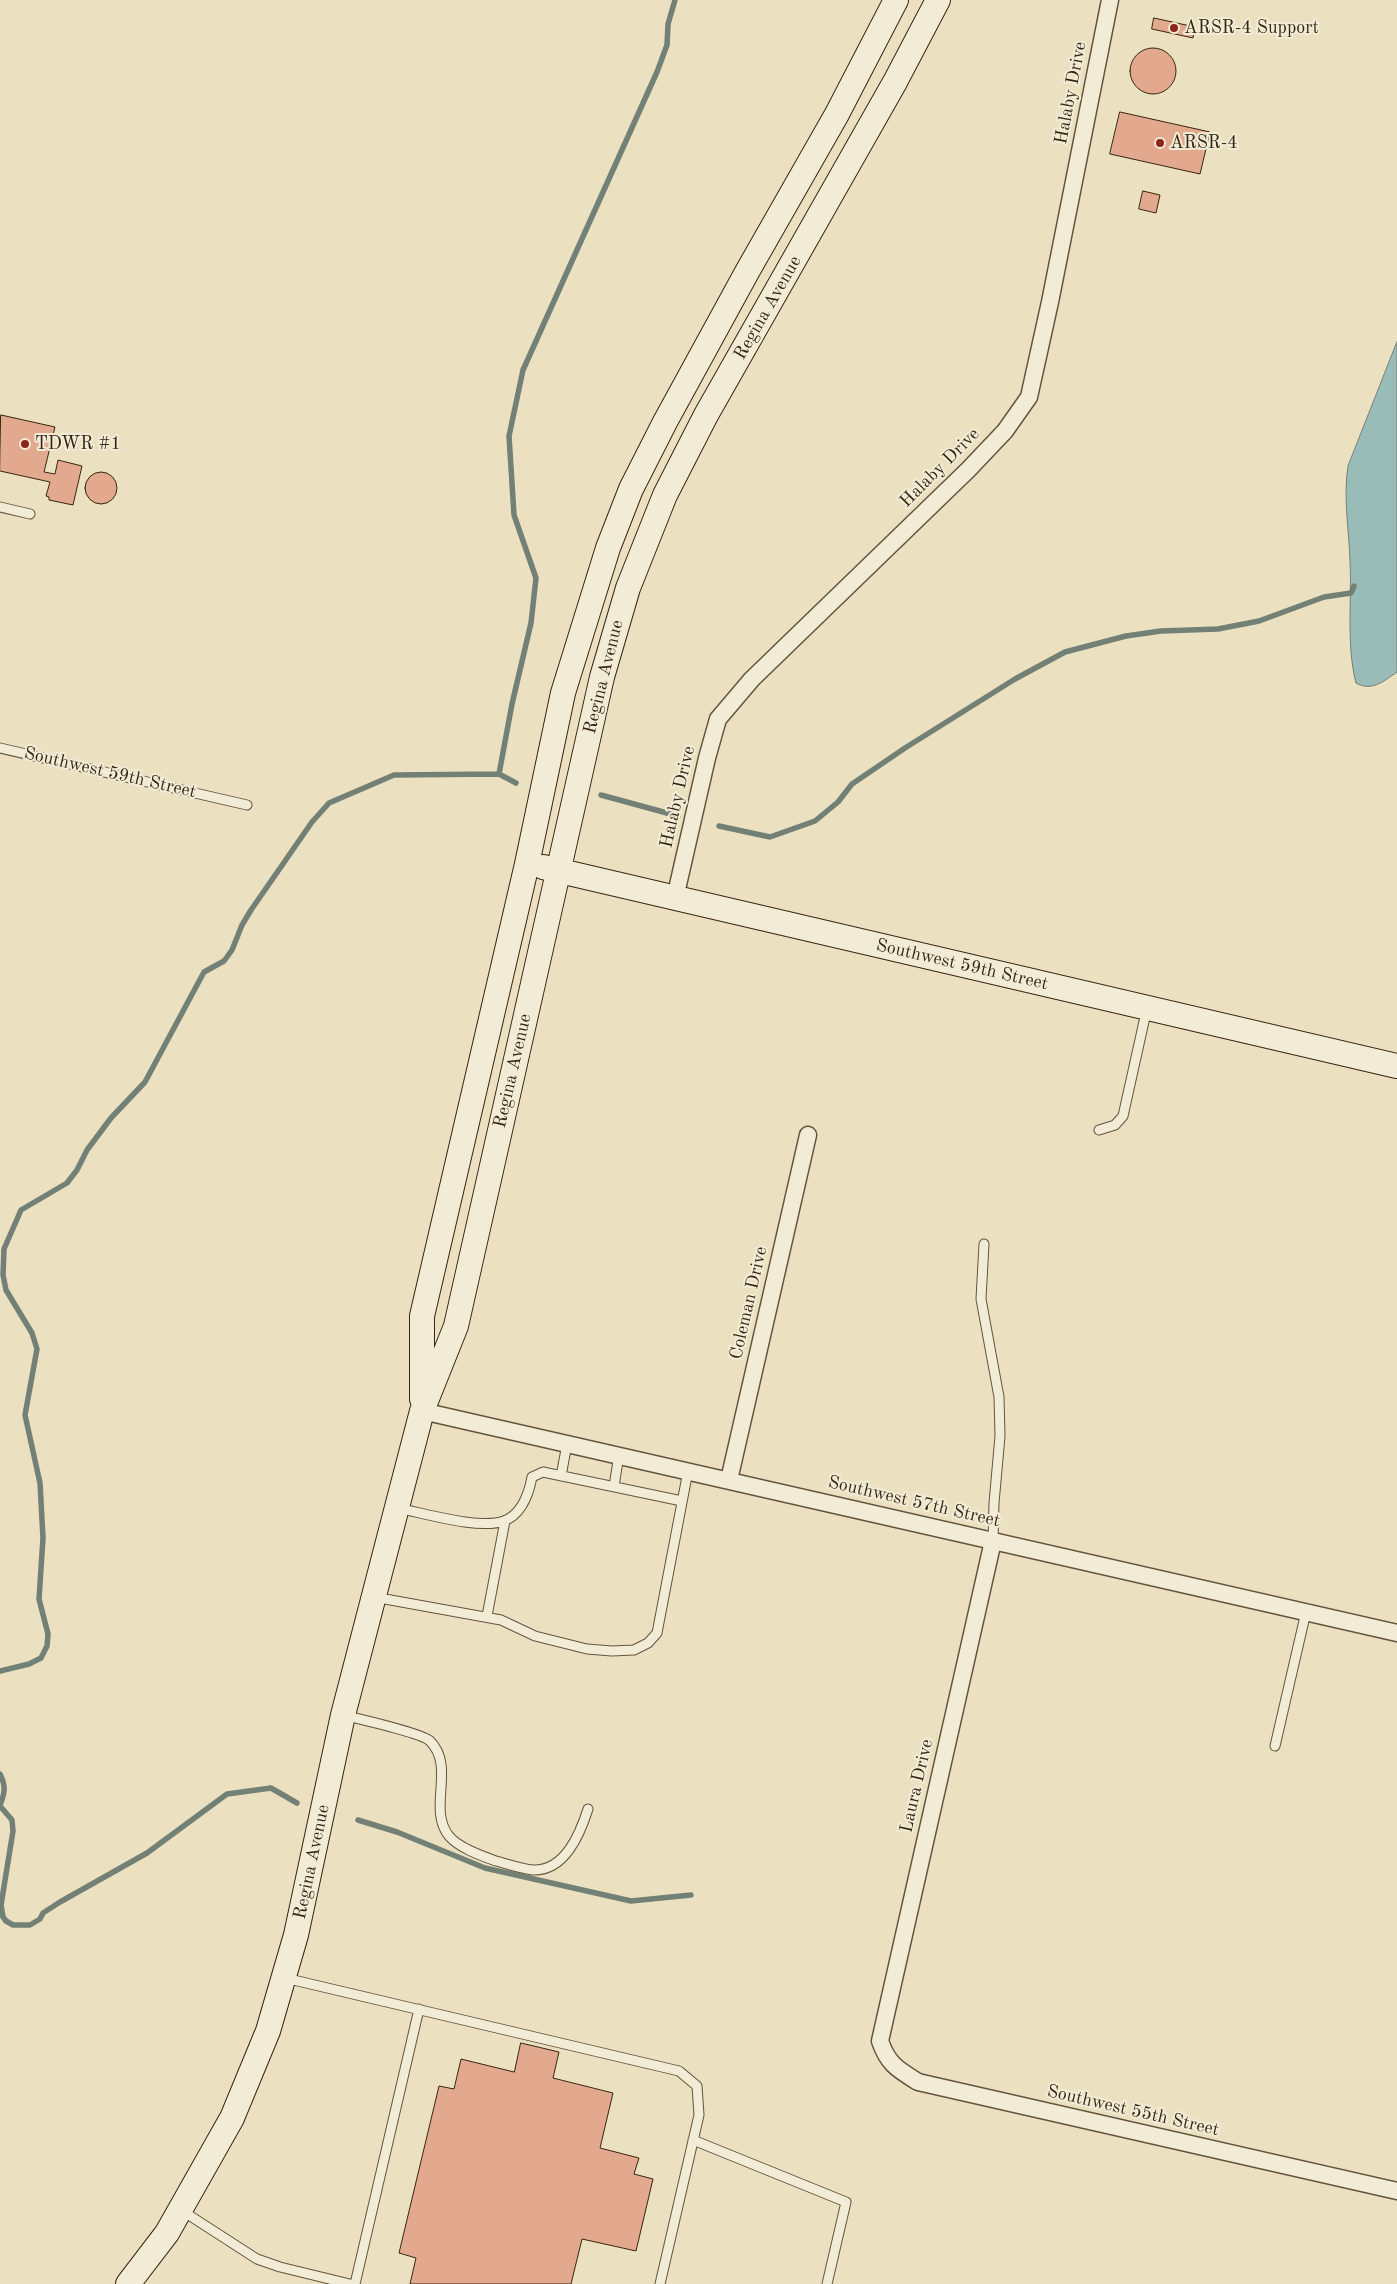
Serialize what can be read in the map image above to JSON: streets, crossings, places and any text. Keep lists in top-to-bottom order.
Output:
{
  "streets": {
    "main road": ["Regina Avenue", "Southwest 59th Street"],
    "street": [
      "Halaby Drive",
      "Coleman Drive",
      "Southwest 57th Street",
      "Laura Drive",
      "Southwest 55th Street"
    ]
  },
  "crossings": [
    ["Halaby Drive", "Southwest 59th Street"],
    ["Regina Avenue", "Southwest 59th Street"],
    ["Regina Avenue", "Southwest 57th Street"],
    ["Coleman Drive", "Southwest 57th Street"],
    ["Southwest 57th Street", "Laura Drive"],
    ["Laura Drive", "Southwest 55th Street"]
  ],
  "places": ["ARSR-4 Support", "ARSR-4", "TDWR #1"]
}
